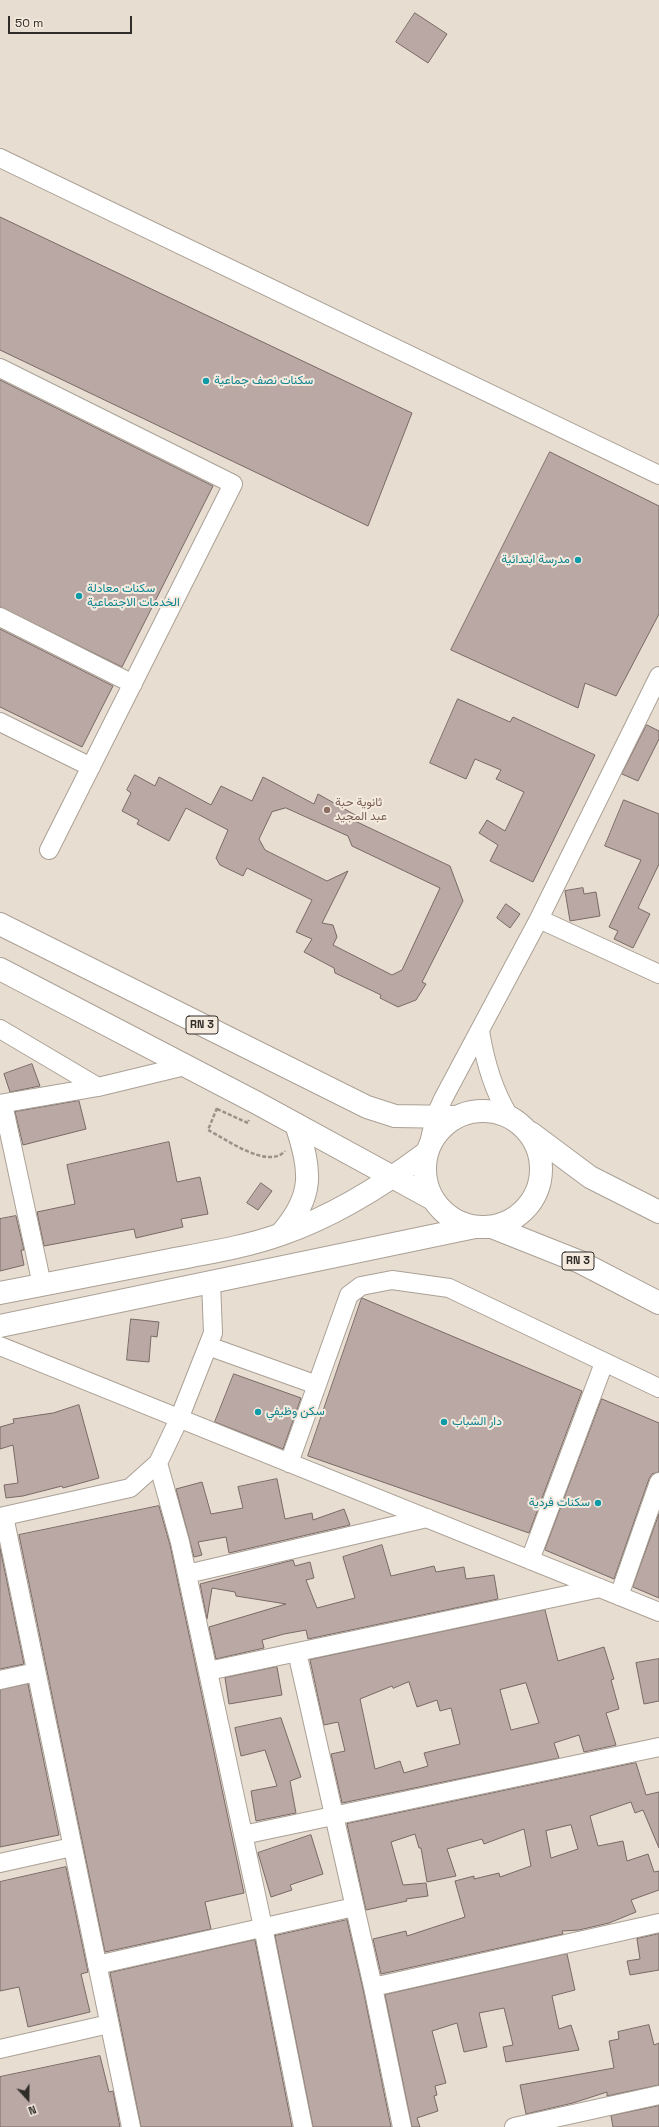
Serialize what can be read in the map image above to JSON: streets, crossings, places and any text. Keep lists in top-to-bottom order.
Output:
{
  "streets": {
    "main road": ["RN 3"]
  },
  "places": [
    "سكنات نصف جماعية",
    "مدرسة ابتدائية",
    "سكنات معادلة الخدمات الاجتماعية",
    "ثانوية حبة عبد المجيد",
    "سكن وظيفي",
    "دار الشباب",
    "سكنات فردية"
  ],
  "scale_bar": "50 m",
  "north": "bottom"
}
